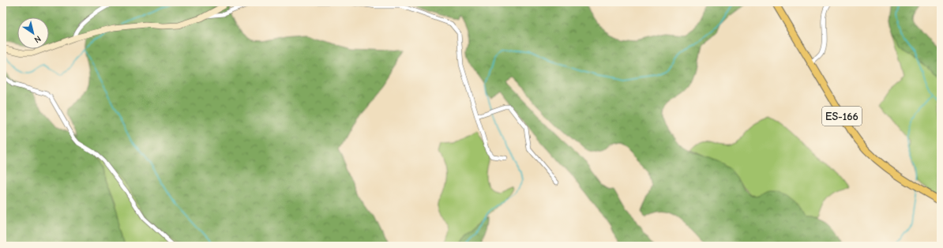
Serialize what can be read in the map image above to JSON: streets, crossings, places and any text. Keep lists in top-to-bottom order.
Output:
{
  "streets": {
    "main road": ["ES-166"]
  },
  "north": "bottom right"
}
